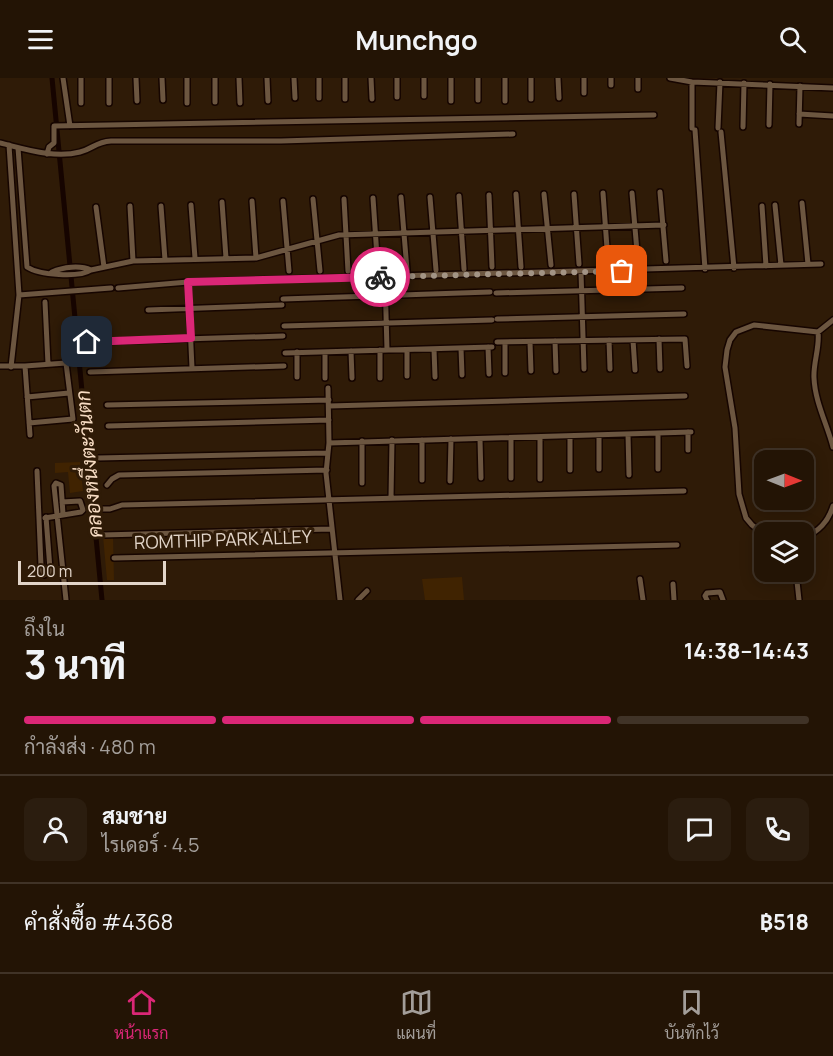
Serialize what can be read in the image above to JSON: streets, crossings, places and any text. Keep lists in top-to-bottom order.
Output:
{
  "streets": {
    "street": ["ROMTHIP PARK ALLEY"]
  },
  "water": ["คลองหนึ่งตะวันตก"],
  "scale_bar": "200 m",
  "north": "right",
  "page": {
    "header": "Munchgo",
    "scale": "200 m",
    "heading": ["3 นาที", "ถึงใน", "14:38–14:43"],
    "panel": [
      "สมชาย",
      "ไรเดอร์ · 4.5",
      "คำสั่งซื้อ #4368",
      "฿518"
    ],
    "bar": "กำลังส่ง · 480 m",
    "tabs": ["หน้าแรก", "แผนที่", "บันทึกไว้"]
  }
}
